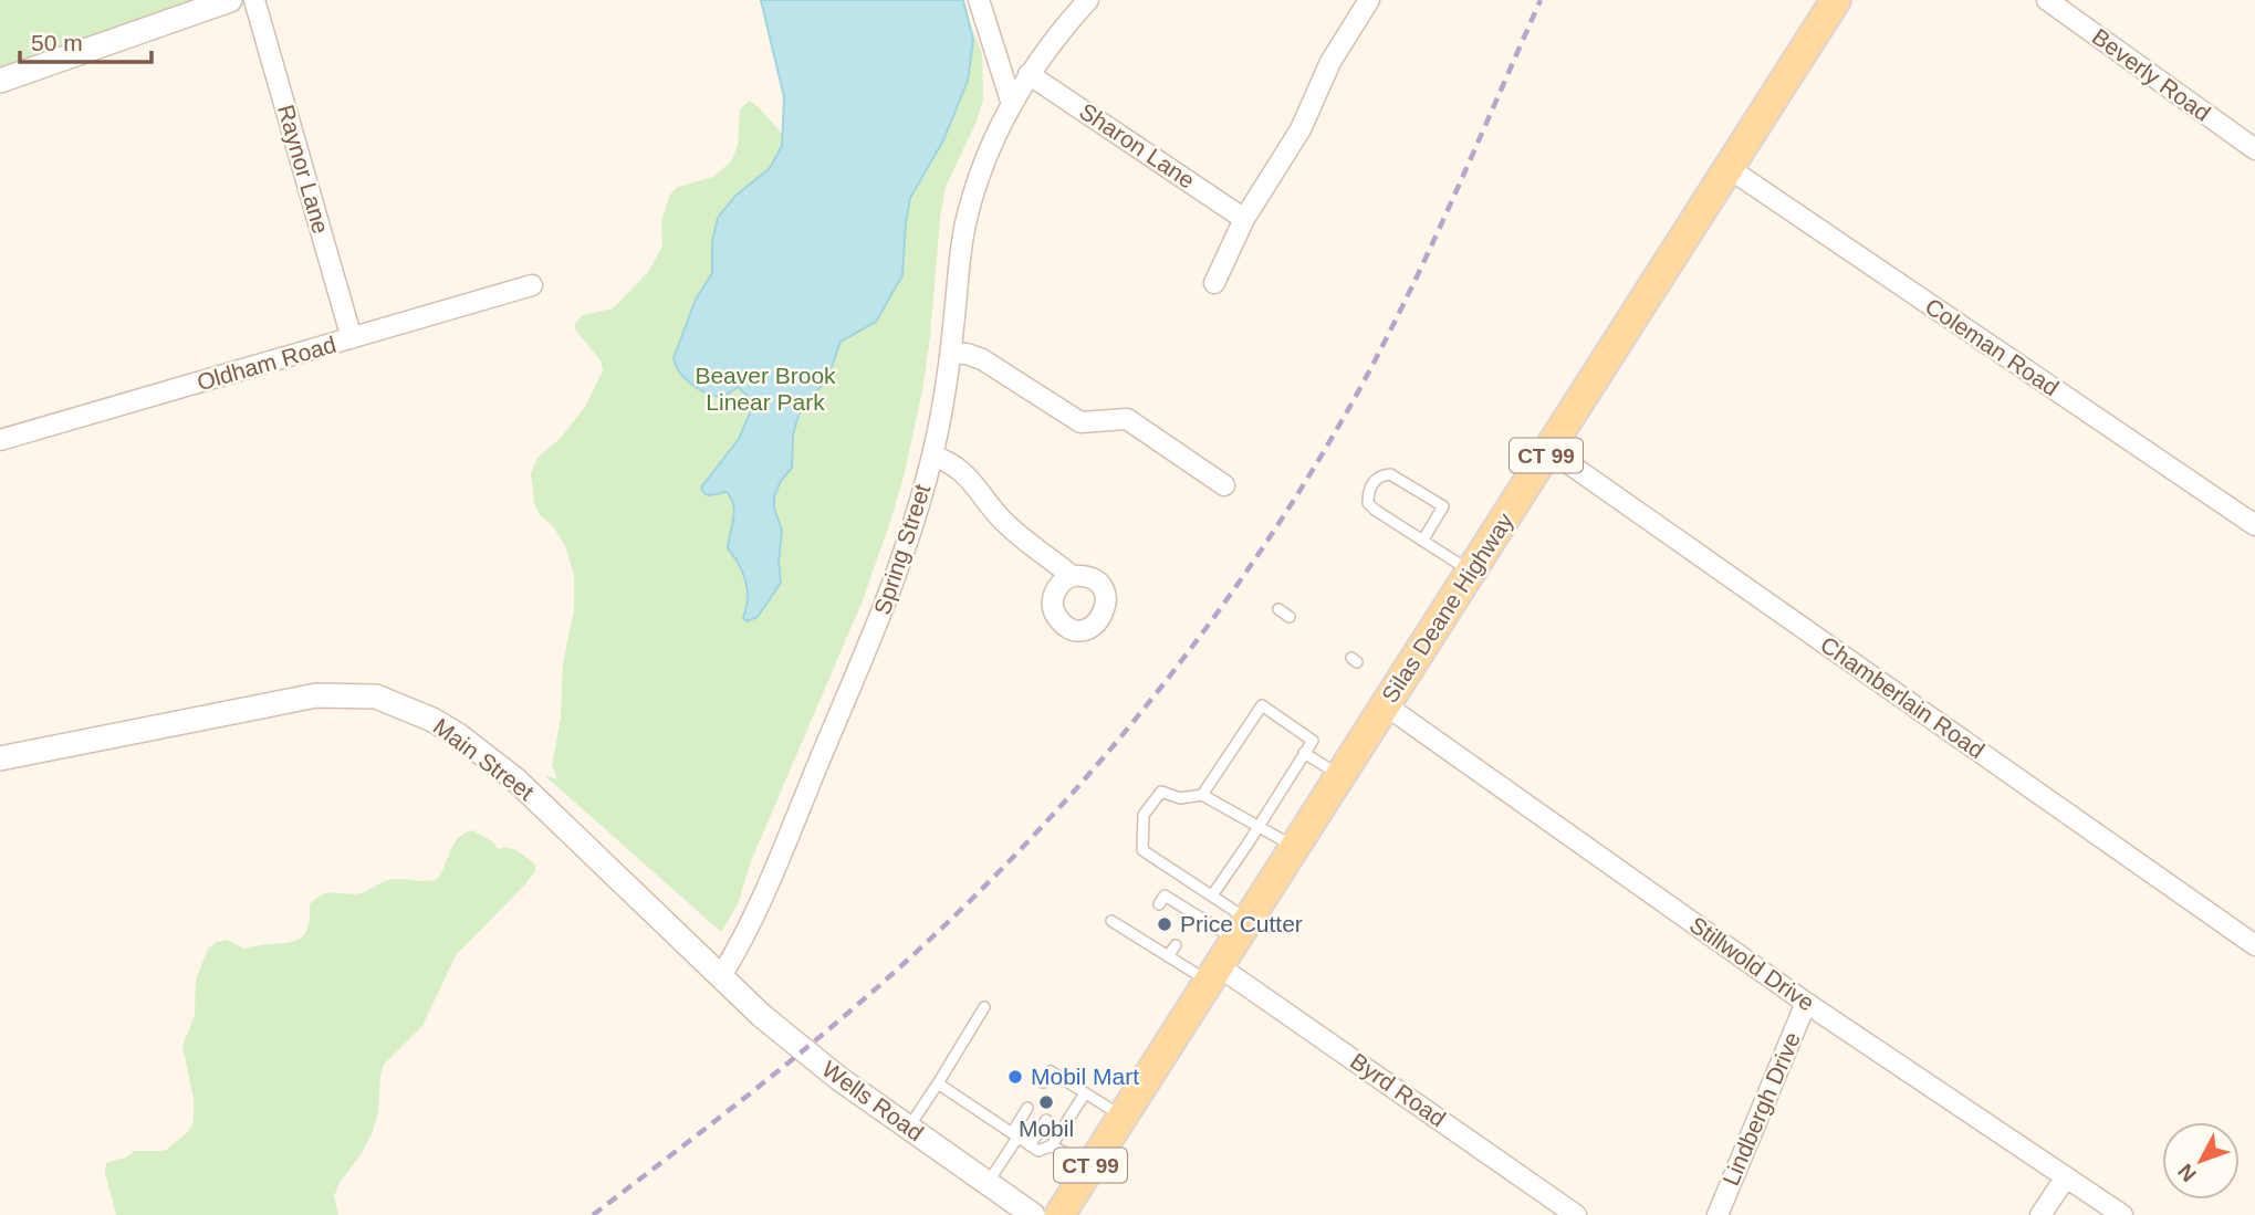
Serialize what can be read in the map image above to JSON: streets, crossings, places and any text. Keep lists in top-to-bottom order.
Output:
{
  "streets": {
    "main road": ["CT 99", "Silas Deane Highway"],
    "street": [
      "Beverly Road",
      "Sharon Lane",
      "Raynor Lane",
      "Coleman Road",
      "Oldham Road",
      "Spring Street",
      "Chamberlain Road",
      "Main Street",
      "Stillwold Drive",
      "Byrd Road",
      "Wells Road",
      "Lindbergh Drive"
    ]
  },
  "crossings": [
    ["Sharon Lane", "Spring Street"],
    ["Raynor Lane", "Oldham Road"],
    ["Coleman Road", "Silas Deane Highway"],
    ["Spring Street", "Main Street"],
    ["Spring Street", "Wells Road"],
    ["Silas Deane Highway", "Chamberlain Road"],
    ["Silas Deane Highway", "Stillwold Drive"],
    ["Silas Deane Highway", "Byrd Road"],
    ["Main Street", "Wells Road"],
    ["Stillwold Drive", "Lindbergh Drive"]
  ],
  "parks": ["Beaver Brook Linear Park"],
  "places": ["Price Cutter", "Mobil Mart", "Mobil"],
  "scale_bar": "50 m",
  "north": "bottom left"
}
